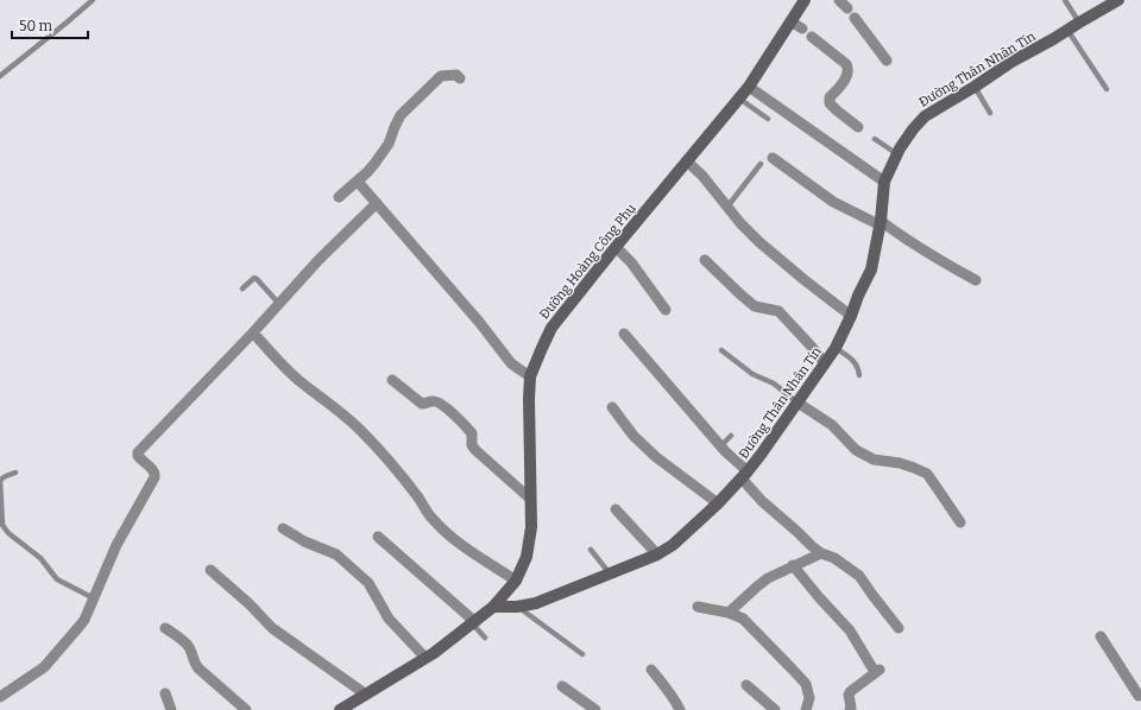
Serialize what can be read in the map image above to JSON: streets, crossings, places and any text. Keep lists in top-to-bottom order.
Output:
{
  "streets": {
    "street": ["Đường Thân Nhân Tín", "Đường Hoàng Công Phụ"]
  },
  "crossings": [
    ["Đường Thân Nhân Tín", "Đường Hoàng Công Phụ"]
  ],
  "scale_bar": "50 m"
}
